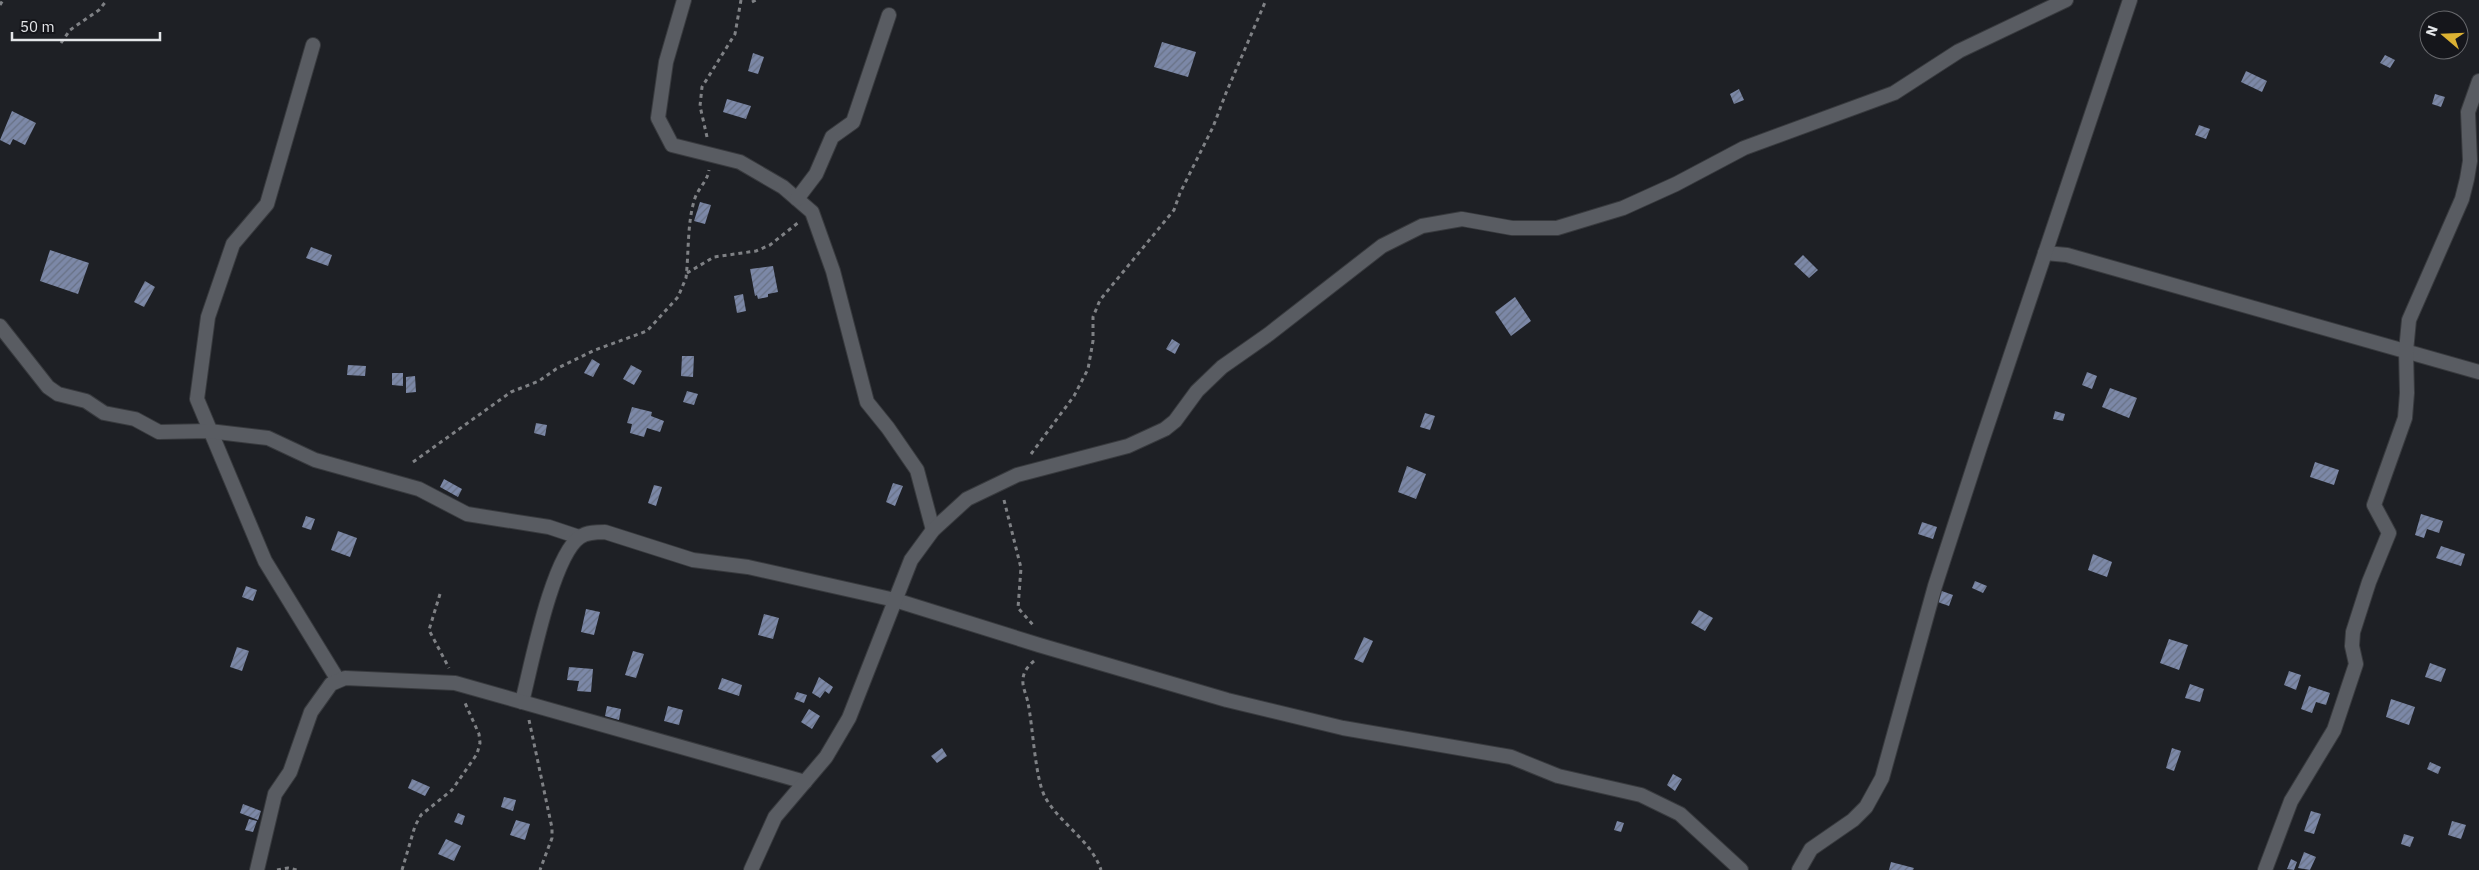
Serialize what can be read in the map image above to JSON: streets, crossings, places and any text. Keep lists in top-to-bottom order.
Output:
{
  "scale_bar": "50 m",
  "north": "left"
}
